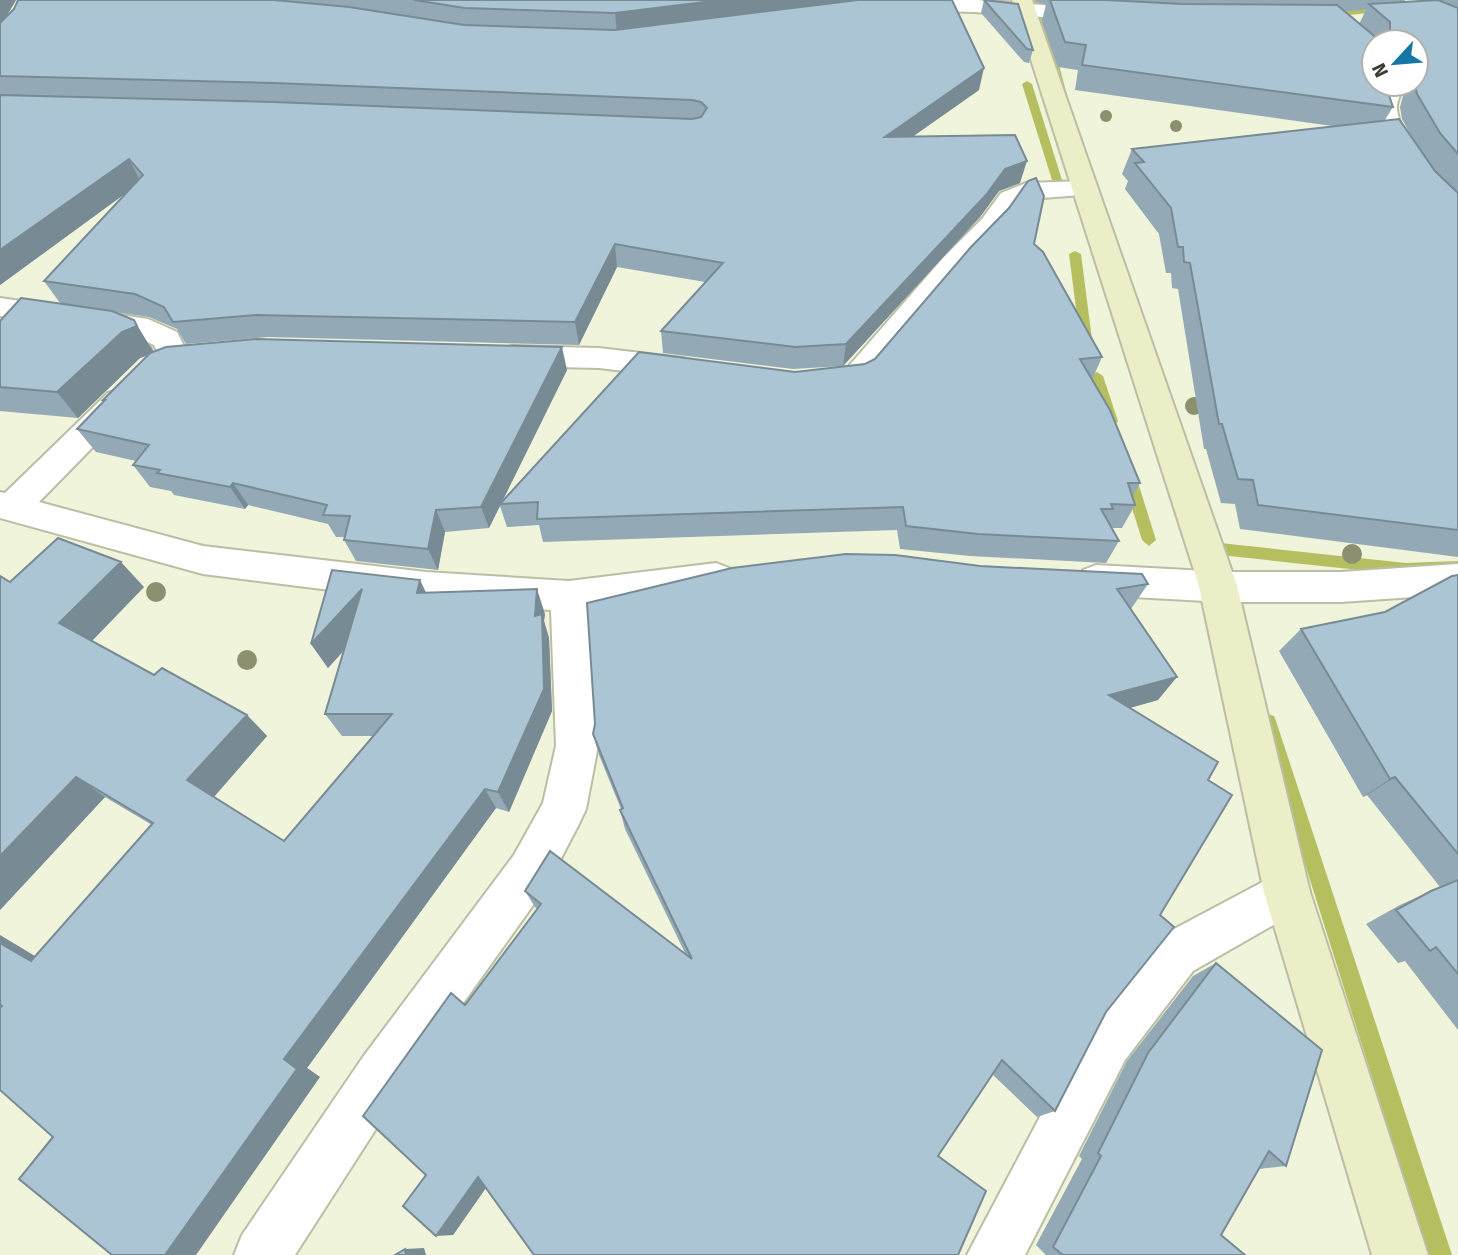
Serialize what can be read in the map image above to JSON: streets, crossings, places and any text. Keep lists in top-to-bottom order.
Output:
{
  "north": "bottom left"
}
